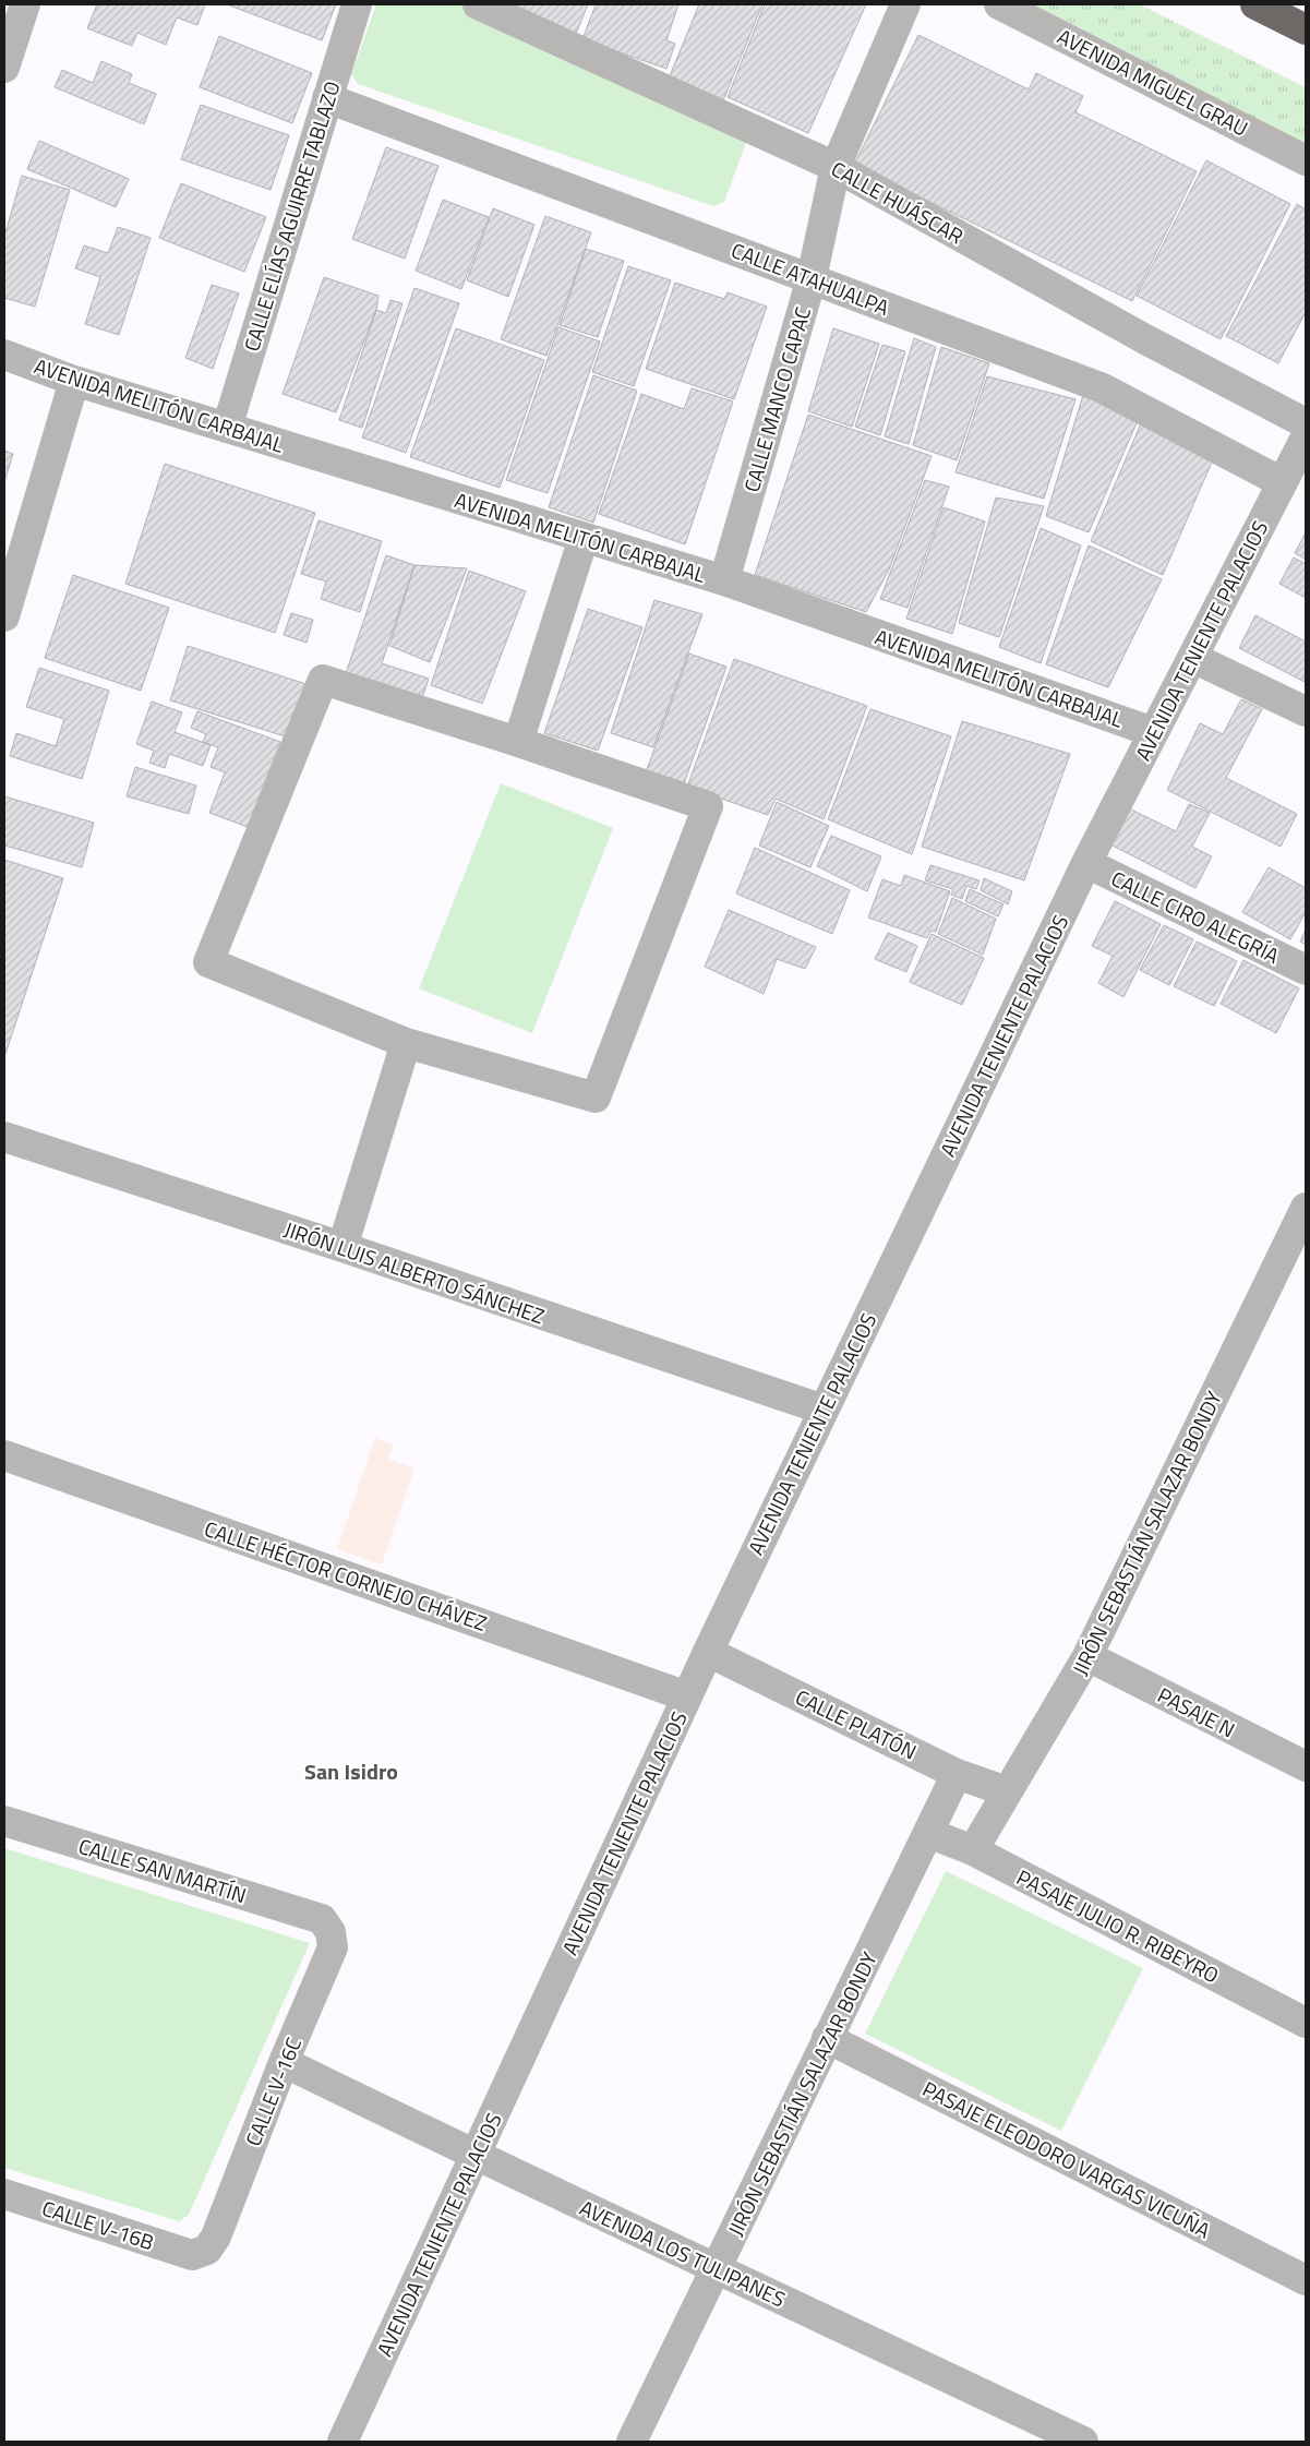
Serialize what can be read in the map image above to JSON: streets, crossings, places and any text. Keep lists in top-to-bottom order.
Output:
{
  "streets": {
    "street": [
      "AVENIDA MIGUEL GRAU",
      "CALLE HUÁSCAR",
      "CALLE ELÍAS AGUIRRE TABLAZO",
      "CALLE ATAHUALPA",
      "CALLE MANCO CAPAC",
      "AVENIDA MELITÓN CARBAJAL",
      "AVENIDA TENIENTE PALACIOS",
      "CALLE CIRO ALEGRÍA",
      "JIRÓN LUIS ALBERTO SÁNCHEZ",
      "JIRÓN SEBASTIÁN SALAZAR BONDY",
      "CALLE HÉCTOR CORNEJO CHÁVEZ",
      "PASAJE N",
      "CALLE PLATÓN",
      "CALLE SAN MARTÍN",
      "PASAJE JULIO R. RIBEYRO",
      "CALLE V-16C",
      "PASAJE ELEODORO VARGAS VICUÑA",
      "CALLE V-16B",
      "AVENIDA LOS TULIPANES"
    ]
  },
  "crossings": [
    ["CALLE HUÁSCAR", "CALLE MANCO CAPAC"],
    ["CALLE HUÁSCAR", "AVENIDA TENIENTE PALACIOS"],
    ["CALLE ELÍAS AGUIRRE TABLAZO", "CALLE ATAHUALPA"],
    ["CALLE ELÍAS AGUIRRE TABLAZO", "AVENIDA MELITÓN CARBAJAL"],
    ["CALLE ATAHUALPA", "CALLE MANCO CAPAC"],
    ["CALLE ATAHUALPA", "AVENIDA TENIENTE PALACIOS"],
    ["CALLE MANCO CAPAC", "AVENIDA MELITÓN CARBAJAL"],
    ["AVENIDA MELITÓN CARBAJAL", "AVENIDA TENIENTE PALACIOS"],
    ["AVENIDA TENIENTE PALACIOS", "CALLE CIRO ALEGRÍA"],
    ["AVENIDA TENIENTE PALACIOS", "JIRÓN LUIS ALBERTO SÁNCHEZ"],
    ["AVENIDA TENIENTE PALACIOS", "CALLE HÉCTOR CORNEJO CHÁVEZ"],
    ["AVENIDA TENIENTE PALACIOS", "CALLE PLATÓN"],
    ["AVENIDA TENIENTE PALACIOS", "AVENIDA LOS TULIPANES"],
    ["JIRÓN SEBASTIÁN SALAZAR BONDY", "PASAJE N"],
    ["JIRÓN SEBASTIÁN SALAZAR BONDY", "CALLE PLATÓN"],
    ["JIRÓN SEBASTIÁN SALAZAR BONDY", "PASAJE JULIO R. RIBEYRO"],
    ["JIRÓN SEBASTIÁN SALAZAR BONDY", "PASAJE ELEODORO VARGAS VICUÑA"],
    ["JIRÓN SEBASTIÁN SALAZAR BONDY", "AVENIDA LOS TULIPANES"],
    ["CALLE SAN MARTÍN", "CALLE V-16C"],
    ["CALLE V-16C", "CALLE V-16B"],
    ["CALLE V-16C", "AVENIDA LOS TULIPANES"]
  ],
  "districts": ["San Isidro"]
}
